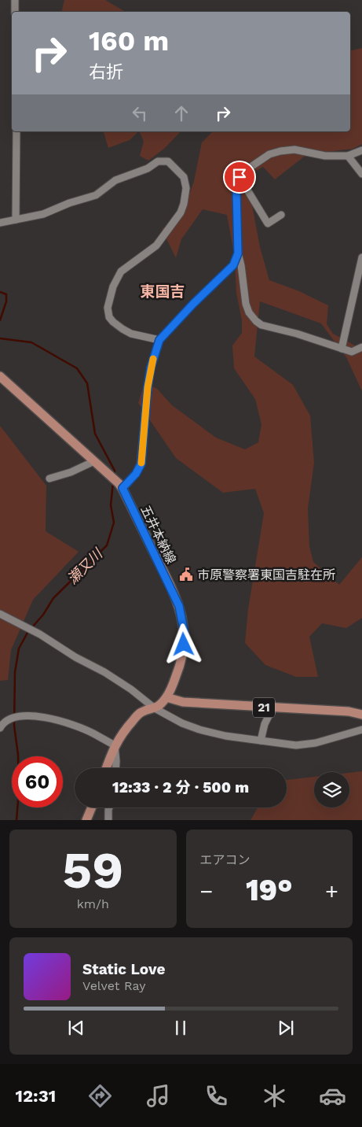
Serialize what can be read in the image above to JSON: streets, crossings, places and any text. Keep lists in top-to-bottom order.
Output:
{
  "streets": {
    "main road": ["五井本納線", "21"]
  },
  "crossings": [
    ["五井本納線", "21"]
  ],
  "districts": ["東国吉"],
  "water": ["瀬又川"],
  "places": {
    "public building": ["市原警察署東国吉駐在所"]
  },
  "page": {
    "turn": ["160 m", "右折"],
    "limit": "60",
    "trip": "12:33 · 2 分 · 500 m",
    "tile": [
      ["59", "km/h"],
      "エアコン"
    ],
    "heat": ["−", "19°", "+"],
    "song": ["Static Love", "Velvet Ray"],
    "tabs": "12:31"
  }
}
